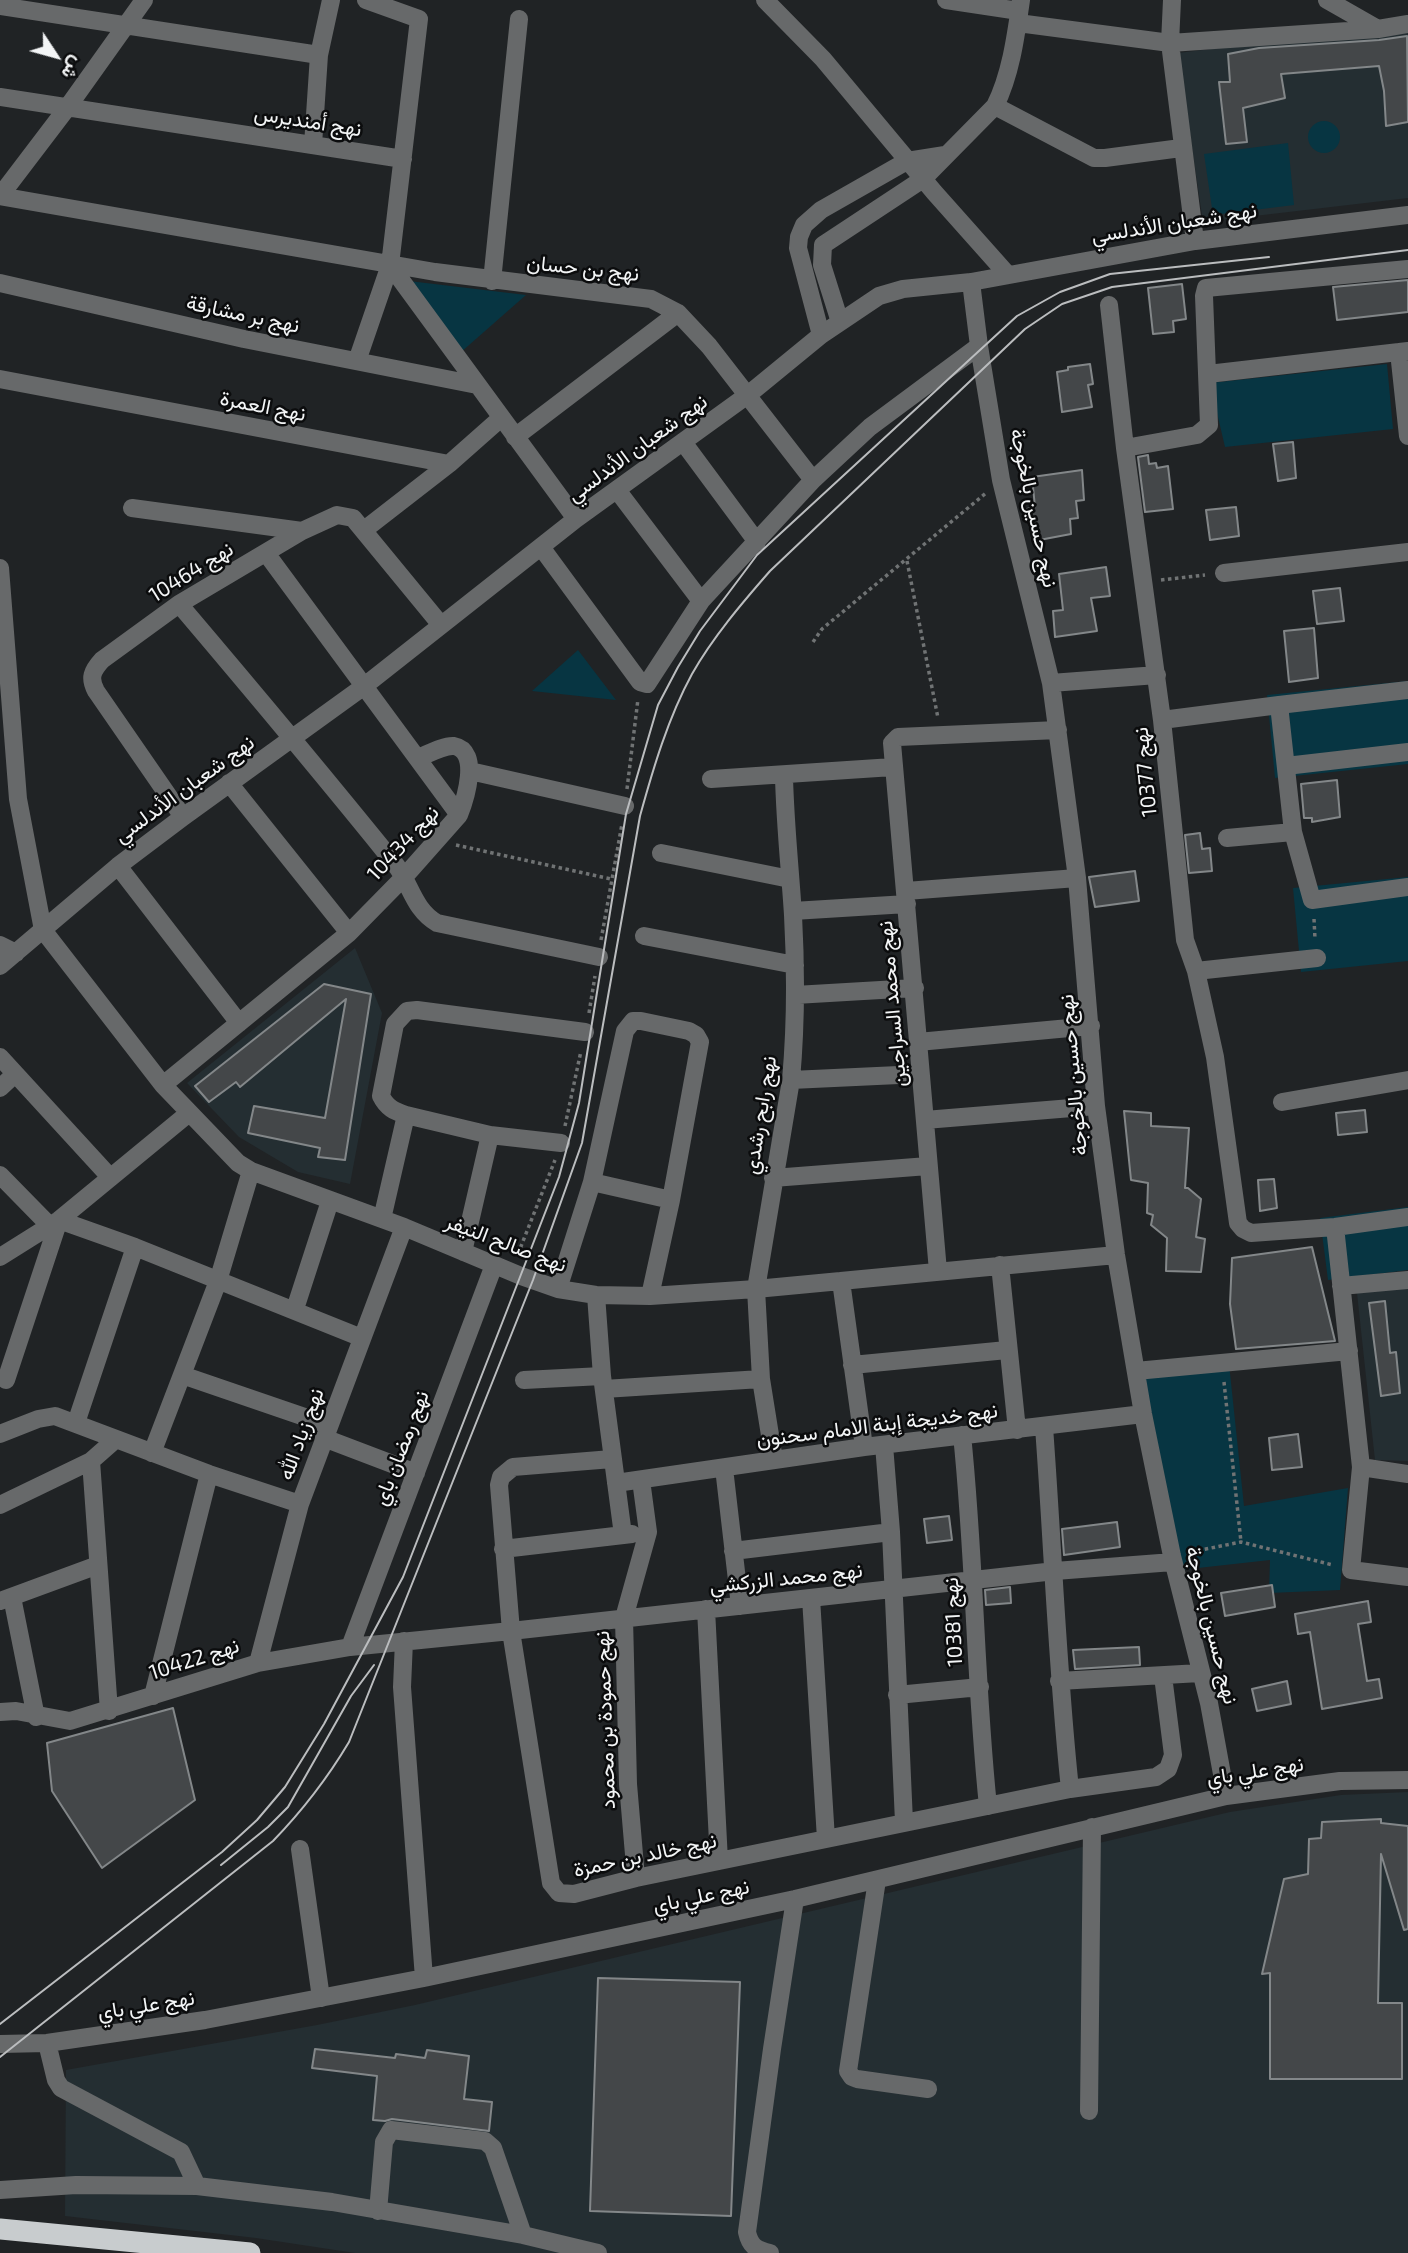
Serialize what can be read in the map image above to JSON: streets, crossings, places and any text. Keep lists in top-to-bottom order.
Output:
{
  "streets": {
    "street": [
      "نهج أمنديرس",
      "نهج شعبان الأندلسي",
      "نهج بن حسان",
      "نهج بر مشارقة",
      "نهج العمرة",
      "نهج حسين بالخوجة",
      "نهج 10464",
      "نهج 10377",
      "نهج 10434",
      "نهج محمد السراجين",
      "نهج رابح رشدي",
      "نهج صالح النيفر",
      "نهج خديجة إبنة الامام سحنون",
      "نهج زياد الله",
      "نهج رمضان باي",
      "نهج محمد الزركشي",
      "نهج 10381",
      "نهج 10422",
      "نهج حمودة بن محمود",
      "نهج علي باي",
      "نهج خالد بن حمزة"
    ]
  },
  "crossings": [
    ["نهج شعبان الأندلسي", "نهج بن حسان"],
    ["نهج شعبان الأندلسي", "نهج حسين بالخوجة"],
    ["نهج شعبان الأندلسي", "نهج 10464"],
    ["نهج شعبان الأندلسي", "نهج 10434"],
    ["نهج شعبان الأندلسي", "نهج صالح النيفر"],
    ["نهج حسين بالخوجة", "نهج صالح النيفر"],
    ["نهج حسين بالخوجة", "نهج خديجة إبنة الامام سحنون"],
    ["نهج حسين بالخوجة", "نهج محمد الزركشي"],
    ["نهج حسين بالخوجة", "نهج علي باي"],
    ["نهج 10464", "نهج 10434"],
    ["نهج 10434", "نهج صالح النيفر"],
    ["نهج محمد السراجين", "نهج صالح النيفر"],
    ["نهج رابح رشدي", "نهج صالح النيفر"],
    ["نهج رابح رشدي", "نهج خديجة إبنة الامام سحنون"],
    ["نهج صالح النيفر", "نهج زياد الله"],
    ["نهج صالح النيفر", "نهج رمضان باي"],
    ["نهج خديجة إبنة الامام سحنون", "نهج 10381"],
    ["نهج خديجة إبنة الامام سحنون", "نهج حمودة بن محمود"],
    ["نهج زياد الله", "نهج 10422"],
    ["نهج رمضان باي", "نهج 10422"],
    ["نهج محمد الزركشي", "نهج 10381"],
    ["نهج محمد الزركشي", "نهج 10422"],
    ["نهج محمد الزركشي", "نهج حمودة بن محمود"],
    ["نهج محمد الزركشي", "نهج خالد بن حمزة"],
    ["نهج 10381", "نهج خالد بن حمزة"],
    ["نهج حمودة بن محمود", "نهج خالد بن حمزة"]
  ],
  "north": "bottom right"
}
